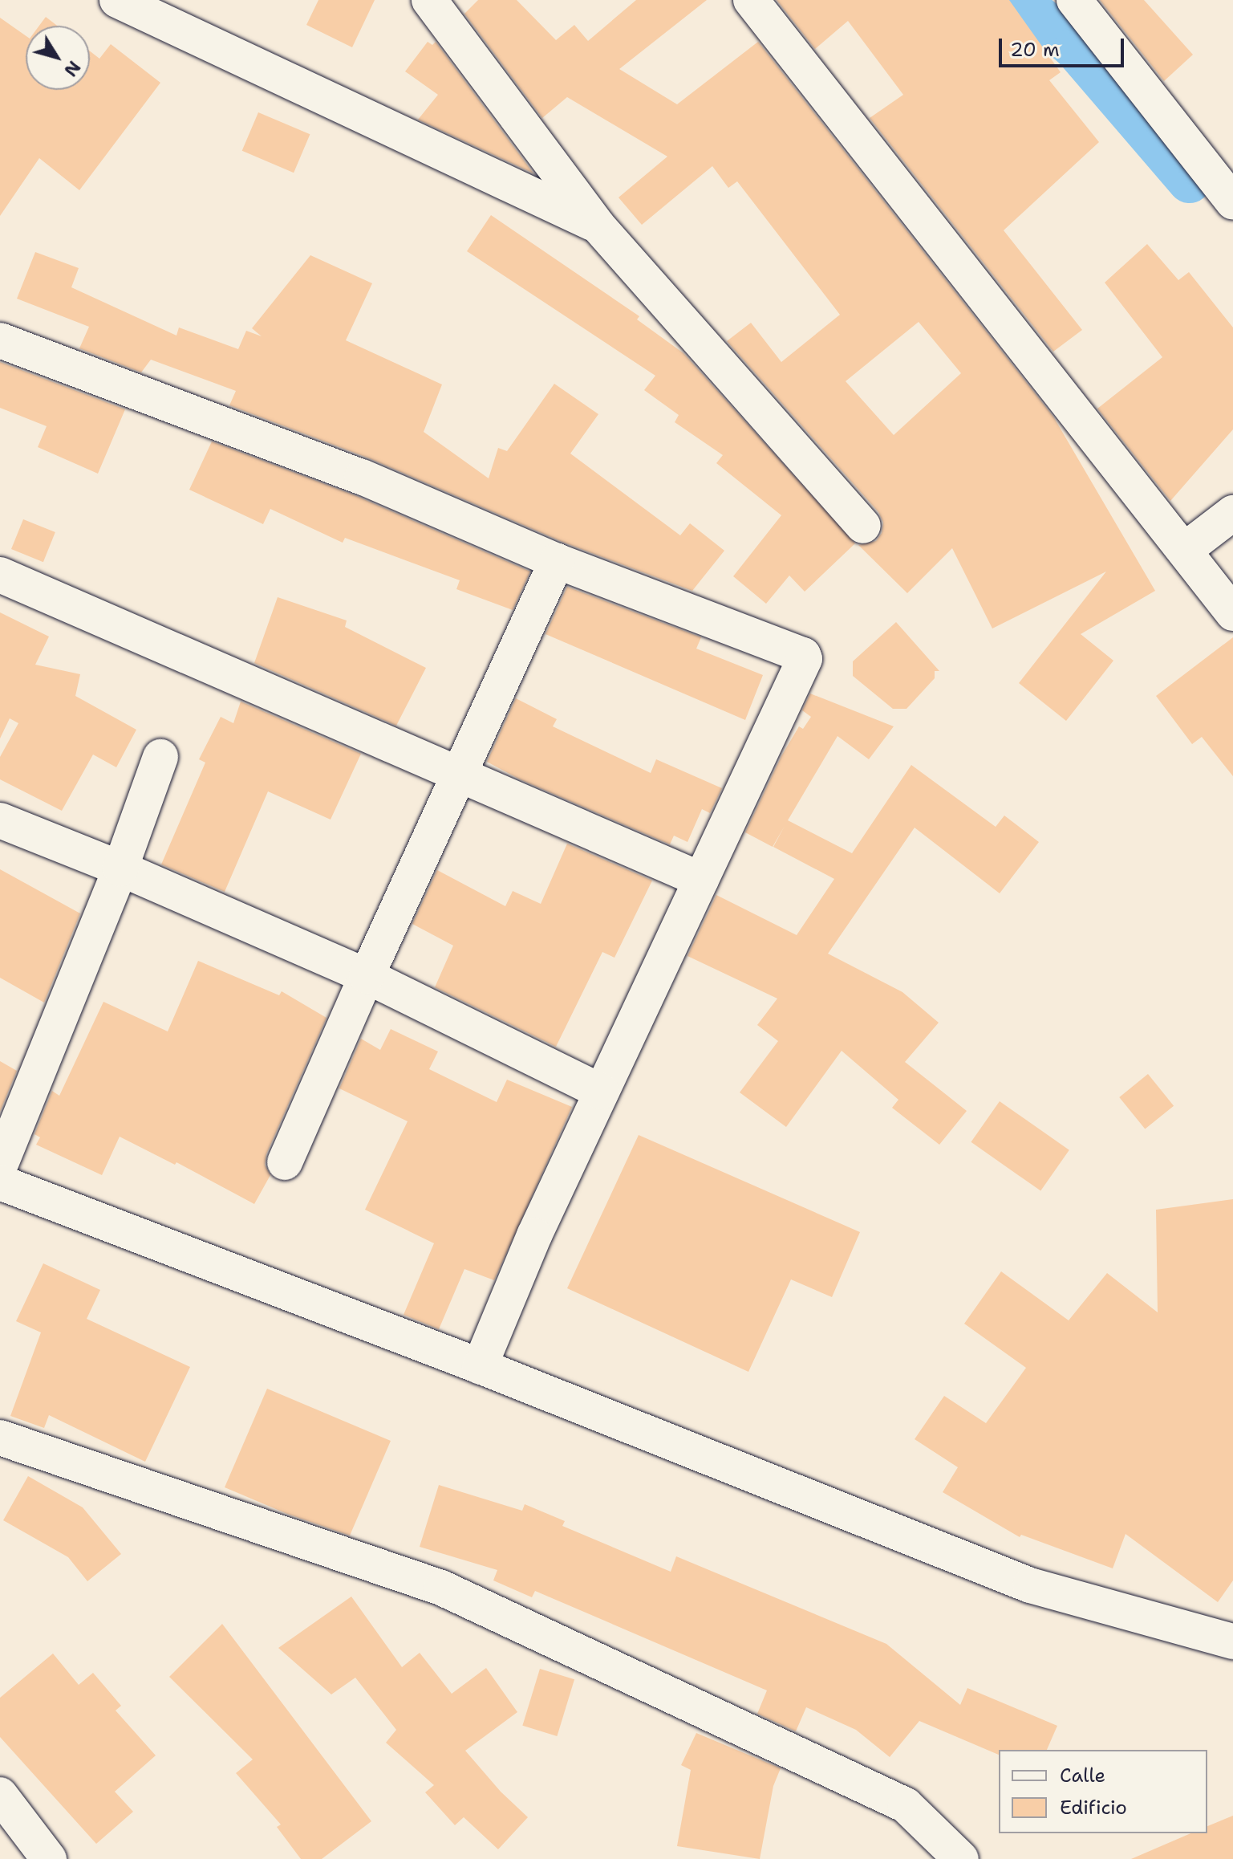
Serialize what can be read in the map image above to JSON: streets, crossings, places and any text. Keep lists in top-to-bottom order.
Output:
{
  "legend": ["Calle", "Edificio"],
  "scale_bar": "20 m",
  "north": "bottom right"
}
